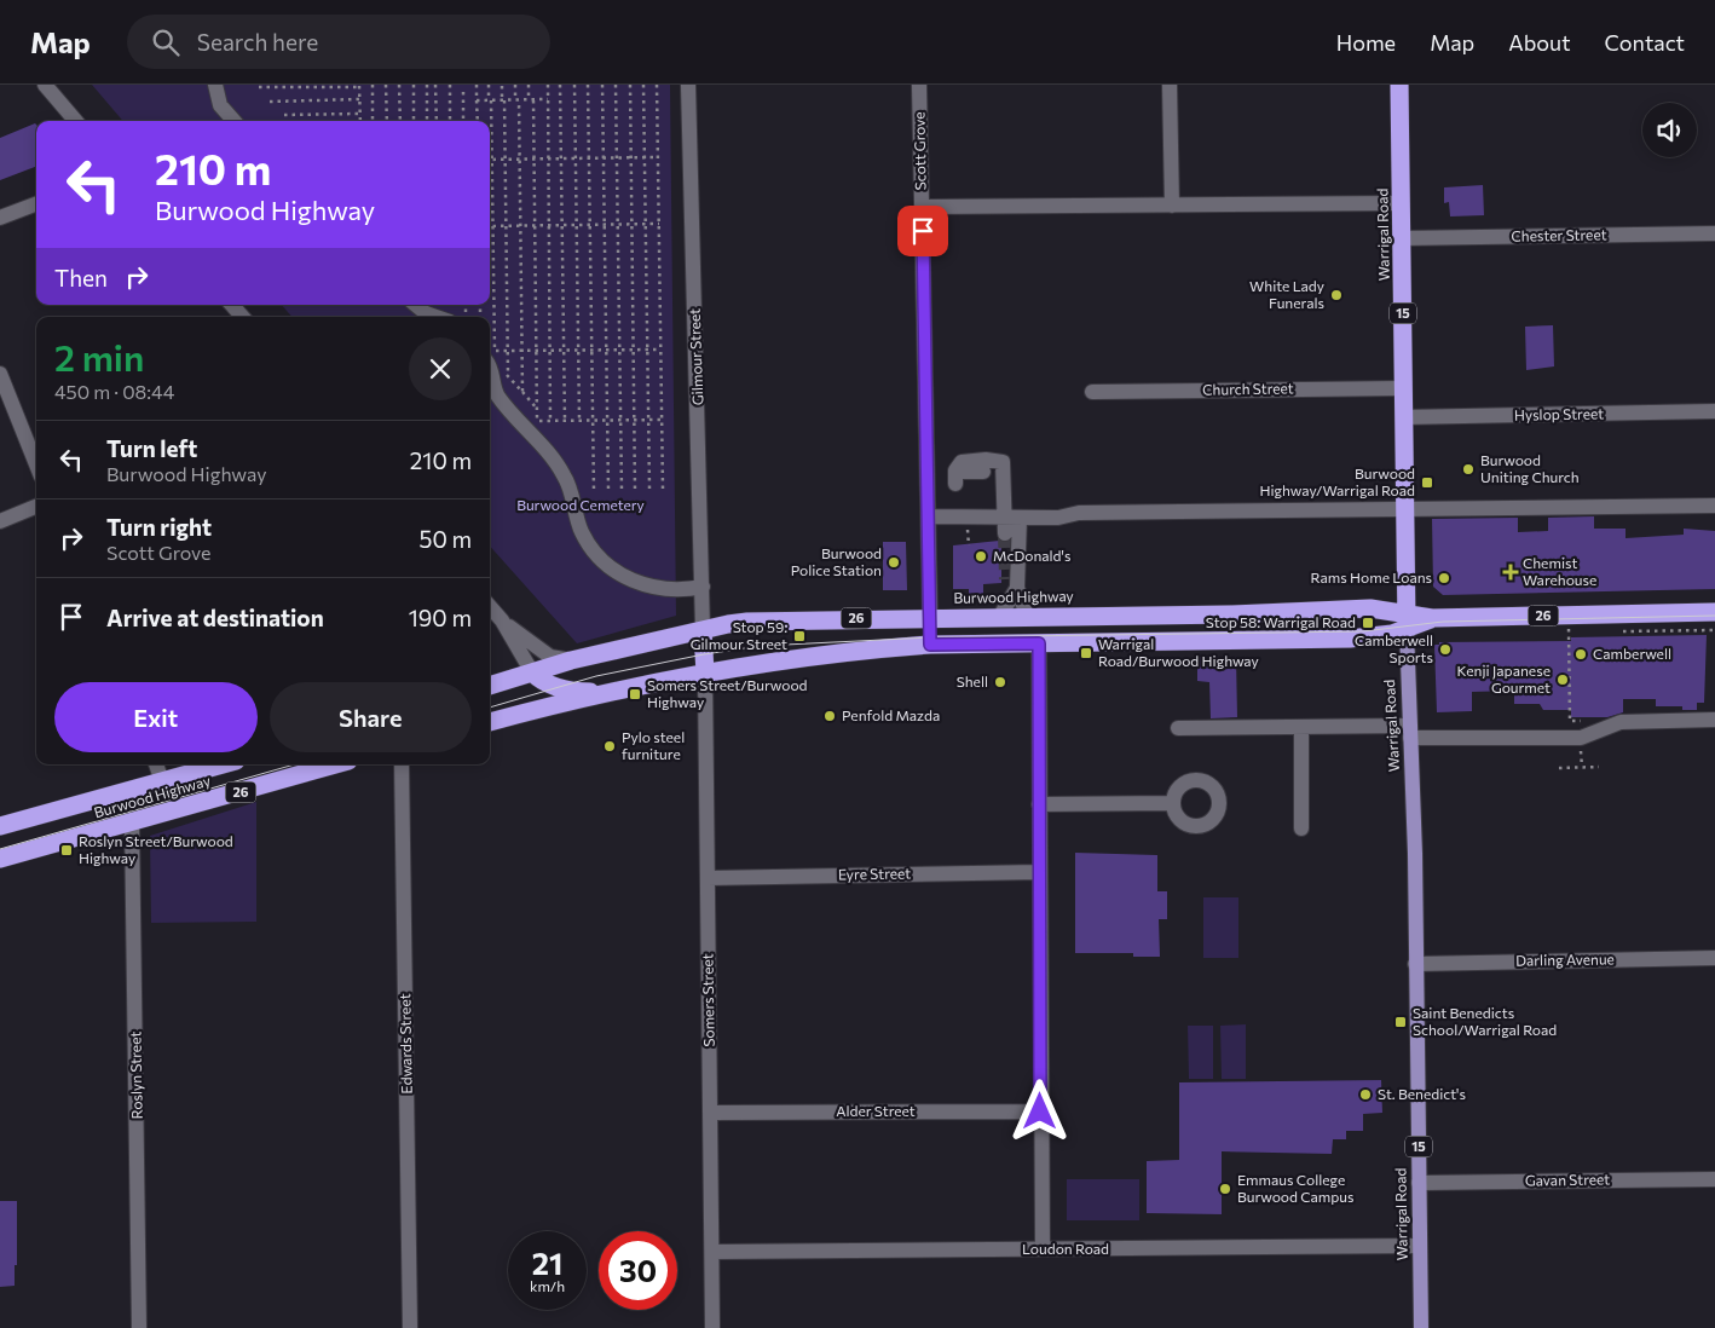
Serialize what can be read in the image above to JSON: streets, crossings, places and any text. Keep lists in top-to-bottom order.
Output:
{
  "streets": {
    "highway": [
      "Warrigal Road",
      "15",
      "Burwood Highway",
      "26"
    ],
    "street": [
      "Scott Grove",
      "Chester Street",
      "Gilmour Street",
      "Church Street",
      "Hyslop Street",
      "Eyre Street",
      "Darling Avenue",
      "Somers Street",
      "Edwards Street",
      "Roslyn Street",
      "Alder Street",
      "Gavan Street",
      "Loudon Road"
    ]
  },
  "crossings": [
    ["Scott Grove", "Burwood Highway"],
    ["Warrigal Road", "Chester Street"],
    ["Warrigal Road", "Church Street"],
    ["Warrigal Road", "Hyslop Street"],
    ["Warrigal Road", "Burwood Highway"],
    ["Warrigal Road", "26"],
    ["Warrigal Road", "Darling Avenue"],
    ["Warrigal Road", "Gavan Street"],
    ["Warrigal Road", "Loudon Road"],
    ["Gilmour Street", "Burwood Highway"],
    ["Burwood Highway", "26"],
    ["Burwood Highway", "Roslyn Street"],
    ["26", "Somers Street"],
    ["Eyre Street", "Somers Street"],
    ["Somers Street", "Alder Street"],
    ["Somers Street", "Loudon Road"]
  ],
  "parks": ["Burwood Cemetery"],
  "places": {
    "other": [
      "White Lady Funerals",
      "Burwood Uniting Church",
      "McDonald's",
      "Burwood Police Station",
      "Rams Home Loans",
      "Camberwell Sports",
      "Camberwell",
      "Kenji Japanese Gourmet",
      "Shell",
      "Penfold Mazda",
      "Pylo steel furniture",
      "St. Benedict's",
      "Emmaus College Burwood Campus"
    ],
    "transit": [
      "Burwood Highway/Warrigal Road",
      "Stop 58: Warrigal Road",
      "Stop 59: Gilmour Street",
      "Warrigal Road/Burwood Highway",
      "Somers Street/Burwood Highway",
      "Roslyn Street/Burwood Highway",
      "Saint Benedicts School/Warrigal Road"
    ],
    "health": ["Chemist Warehouse"]
  },
  "page": {
    "header": "Map",
    "search": "Search here",
    "nav": [
      "Home",
      "Map",
      "About",
      "Contact"
    ],
    "turn": ["210 m", "Burwood Highway"],
    "then": "Then",
    "heading": ["2 min", "450 m · 08:44"],
    "list": [
      {
        "name": "Turn left",
        "note": "Burwood Highway",
        "value": "210 m"
      },
      {
        "name": "Turn right",
        "note": "Scott Grove",
        "value": "50 m"
      },
      {
        "name": "Arrive at destination",
        "value": "190 m"
      }
    ],
    "buttons": ["Exit", "Share"],
    "speed": "21 km/h",
    "limit": "30"
  }
}
